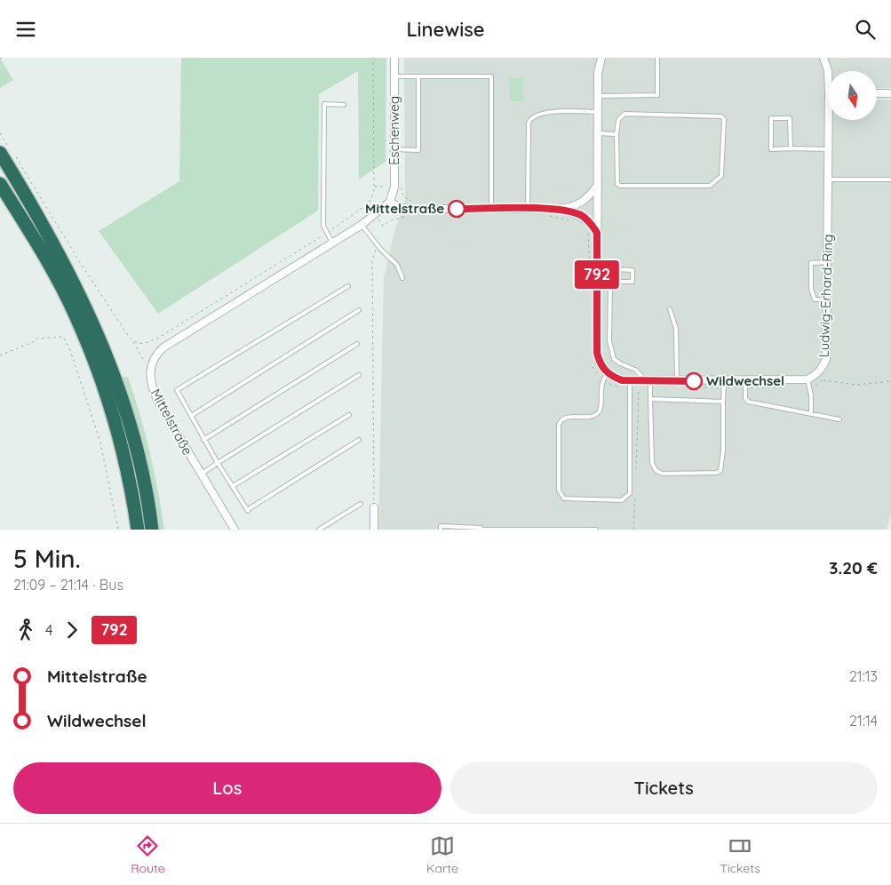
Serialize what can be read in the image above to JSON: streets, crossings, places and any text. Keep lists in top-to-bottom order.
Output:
{
  "streets": {
    "street": ["Eschenweg", "Ludwig-Erhard-Ring", "Mittelstraße"]
  },
  "crossings": [
    ["Eschenweg", "Mittelstraße"]
  ],
  "places": ["Mittelstraße", "Wildwechsel"],
  "lines": ["bus line 792"],
  "north": "bottom",
  "page": {
    "header": "Linewise",
    "on_map": "792",
    "heading": ["5 Min.", "21:09 – 21:14 · Bus", "3.20 €"],
    "legs": ["4", "792"],
    "list": [
      {
        "name": "Mittelstraße",
        "value": "21:13"
      },
      {
        "name": "Wildwechsel",
        "value": "21:14"
      }
    ],
    "buttons": ["Los", "Tickets"],
    "tabs": ["Route", "Karte", "Tickets"]
  }
}
